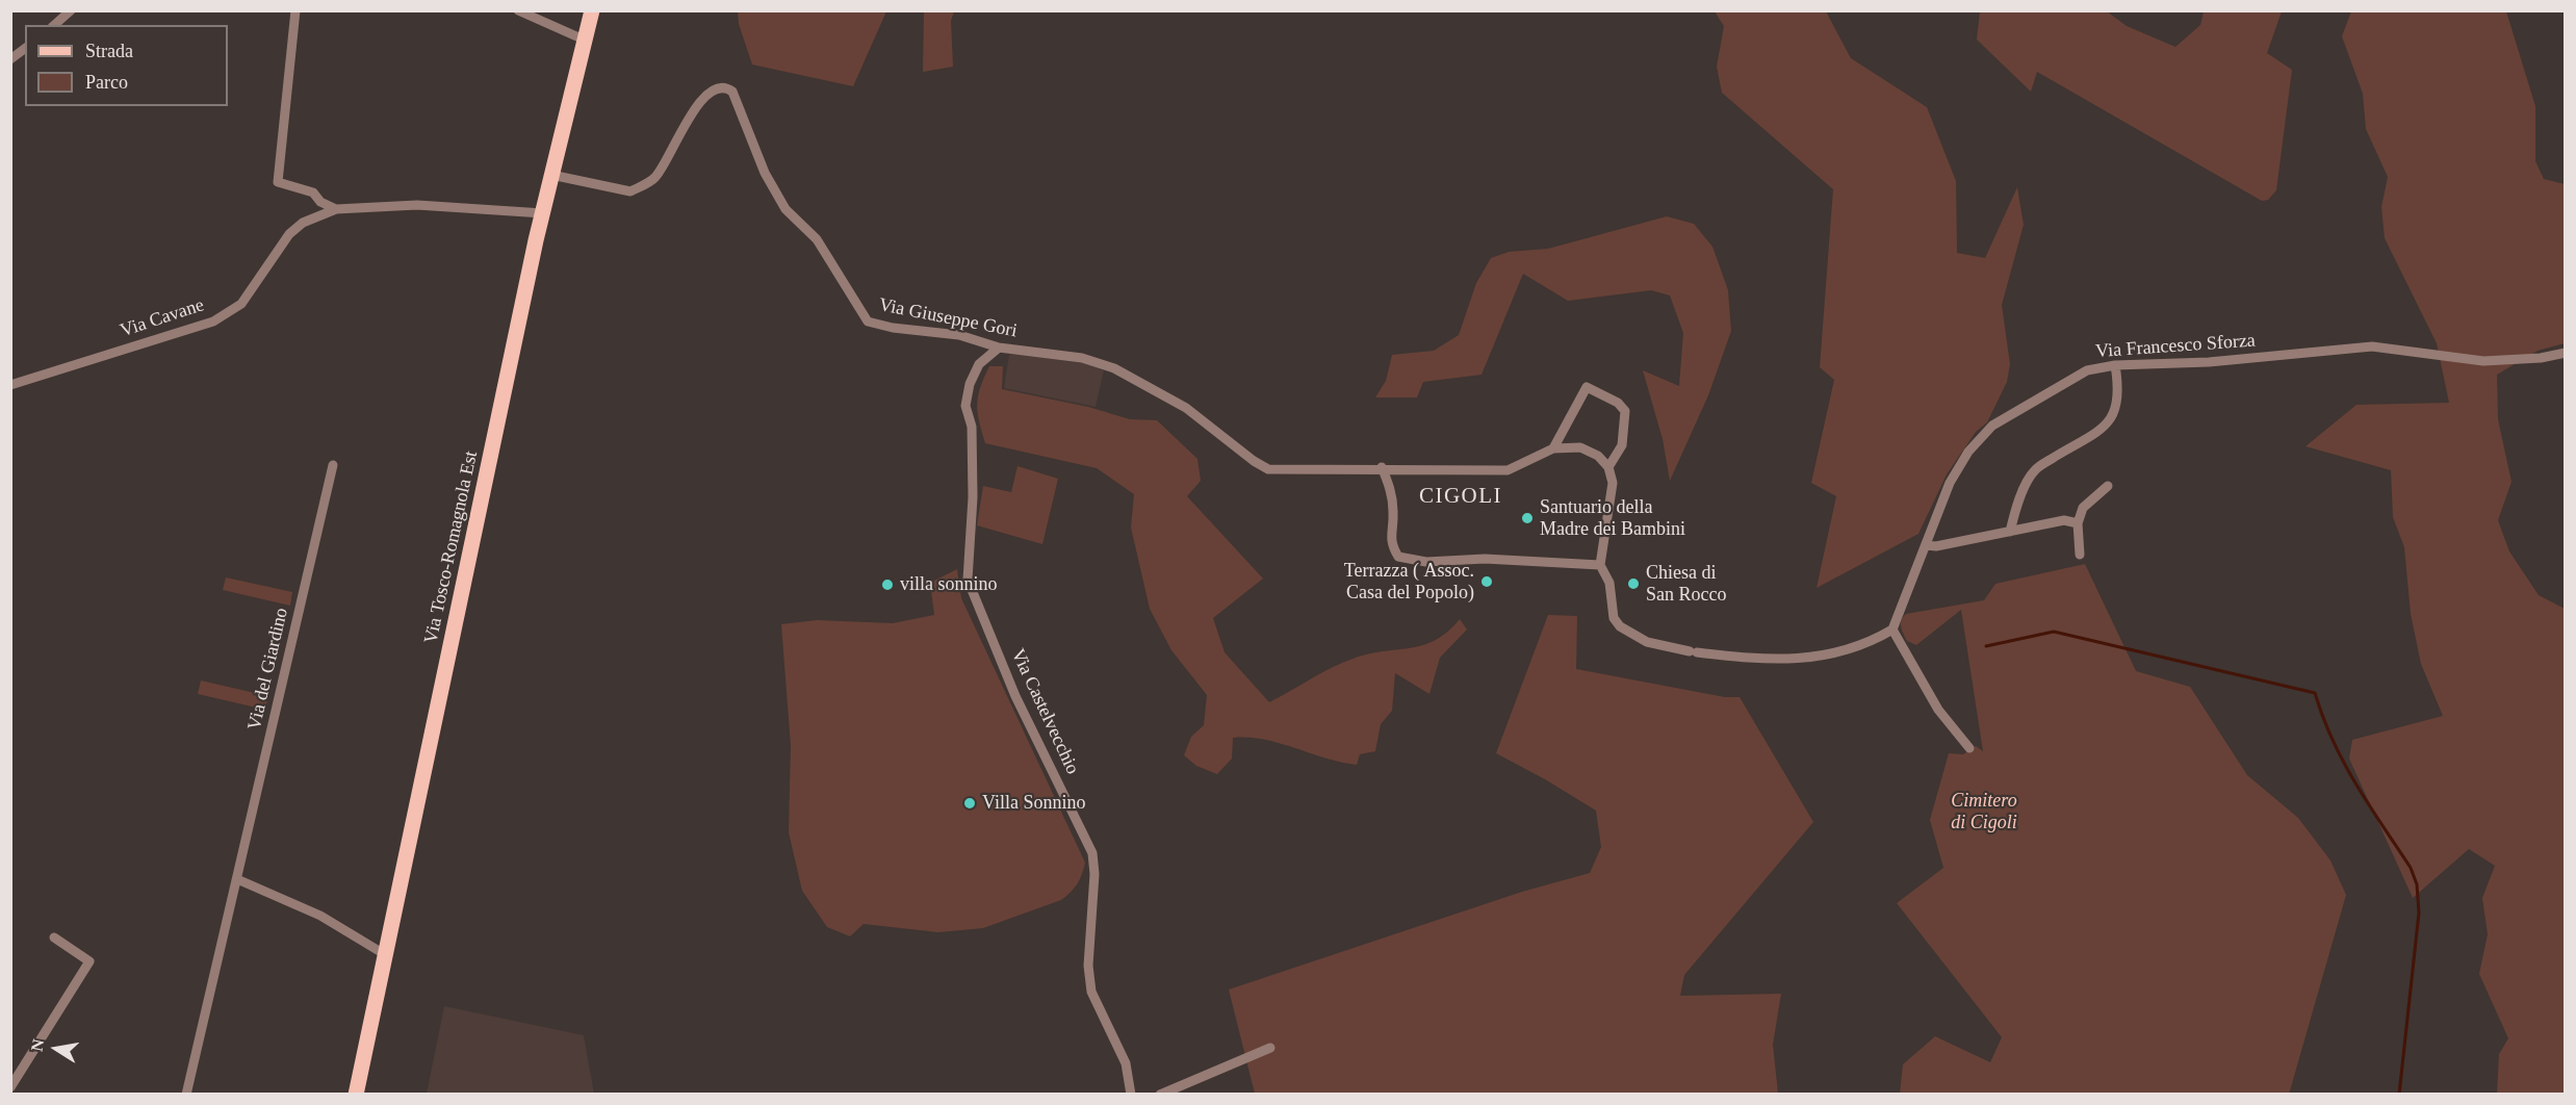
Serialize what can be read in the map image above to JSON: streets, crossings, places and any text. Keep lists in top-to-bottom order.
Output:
{
  "streets": {
    "main road": ["Via Tosco-Romagnola Est"],
    "street": [
      "Via Cavane",
      "Via Giuseppe Gori",
      "Via Francesco Sforza",
      "Via del Giardino",
      "Via Castelvecchio"
    ]
  },
  "crossings": [
    ["Via Cavane", "Via Tosco-Romagnola Est"],
    ["Via Giuseppe Gori", "Via Tosco-Romagnola Est"],
    ["Via Giuseppe Gori", "Via Castelvecchio"]
  ],
  "districts": ["CIGOLI"],
  "parks": ["Cimitero di Cigoli"],
  "places": [
    "Santuario della Madre dei Bambini",
    "Terrazza ( Assoc. Casa del Popolo)",
    "Chiesa di San Rocco",
    "villa sonnino",
    "Villa Sonnino"
  ],
  "legend": ["Strada", "Parco"],
  "north": "left"
}
